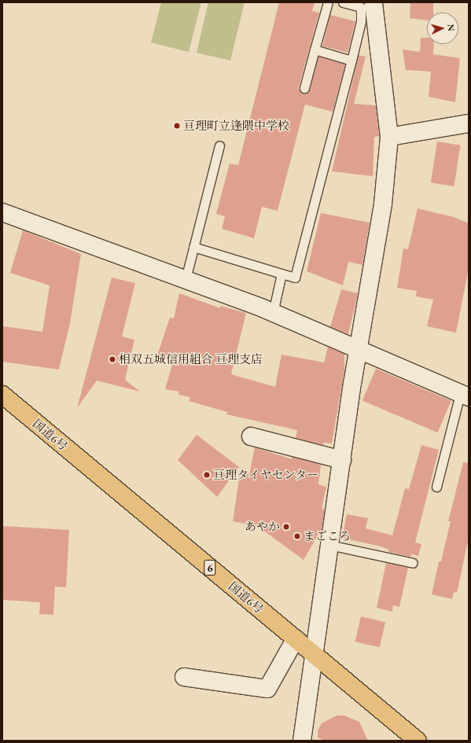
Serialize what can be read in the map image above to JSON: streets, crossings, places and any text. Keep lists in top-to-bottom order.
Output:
{
  "streets": {
    "highway": ["国道6号", "6"]
  },
  "places": [
    "亘理町立逢隈中学校",
    "相双五城信用組合 亘理支店",
    "亘理タイヤセンター",
    "あやか",
    "まごころ"
  ],
  "north": "right"
}
